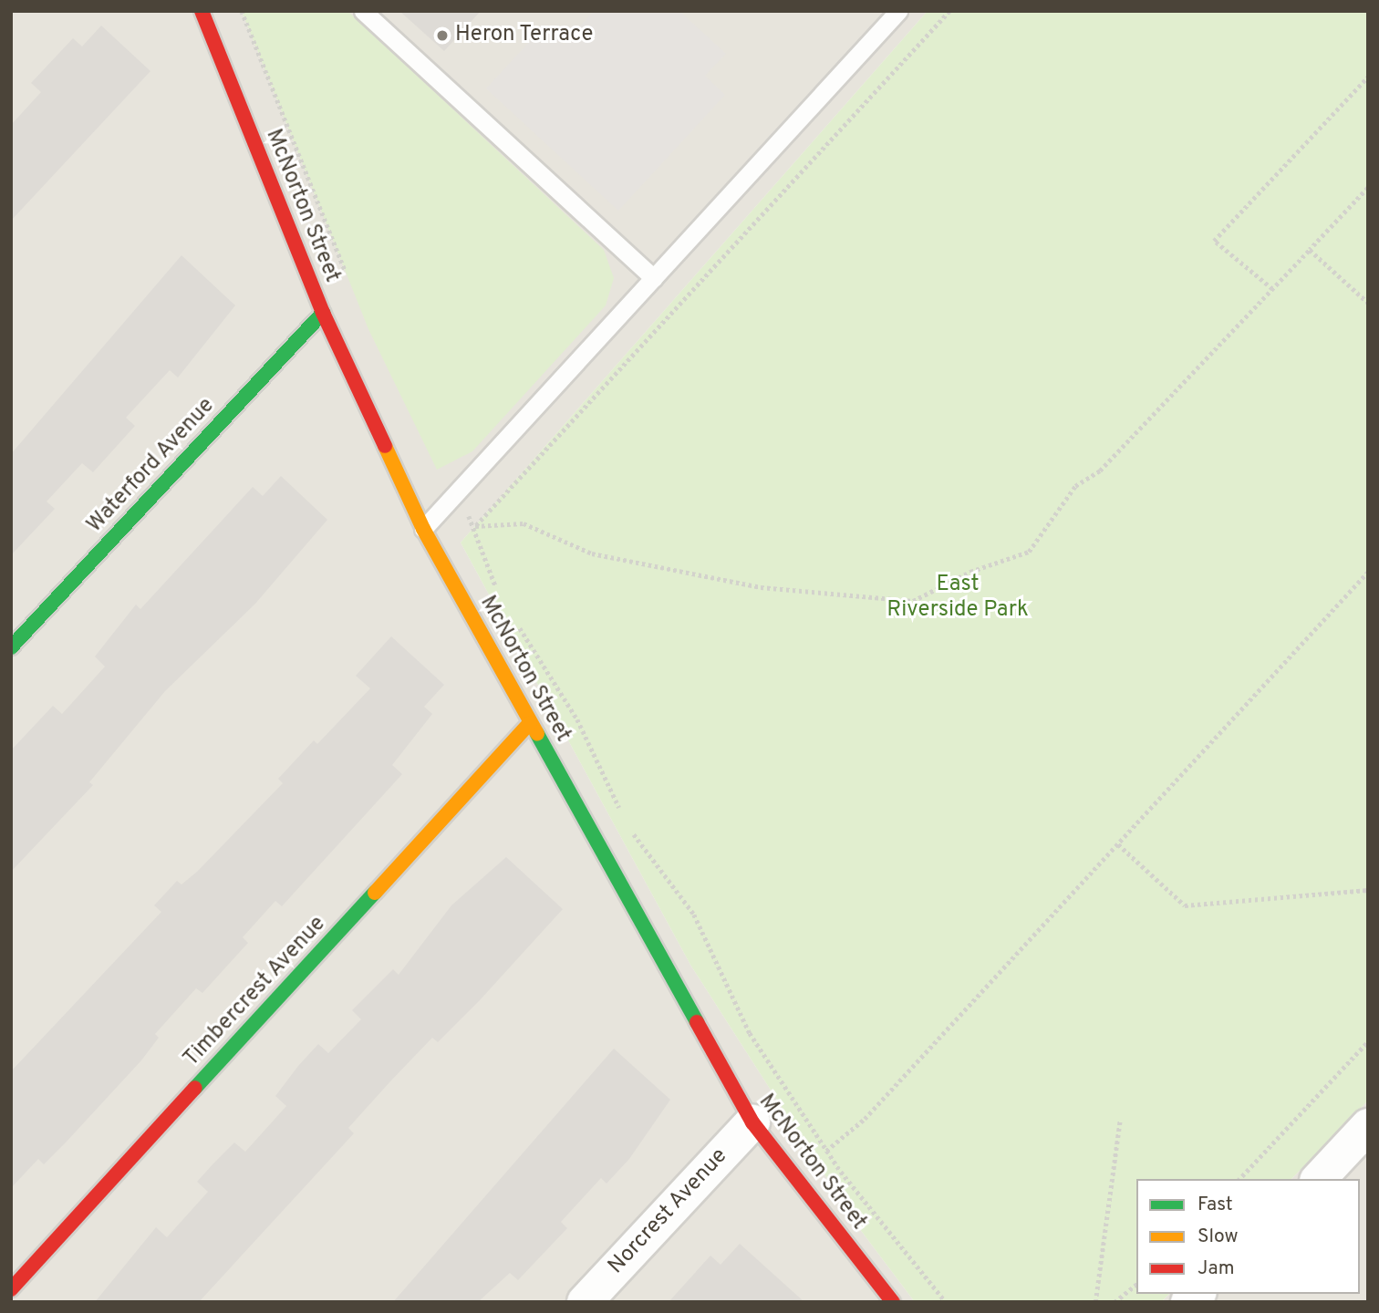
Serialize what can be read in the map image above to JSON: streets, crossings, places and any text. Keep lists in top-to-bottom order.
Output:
{
  "streets": {
    "street": [
      "McNorton Street",
      "Waterford Avenue",
      "Timbercrest Avenue",
      "Norcrest Avenue"
    ]
  },
  "crossings": [
    ["McNorton Street", "Waterford Avenue"],
    ["McNorton Street", "Timbercrest Avenue"],
    ["McNorton Street", "Norcrest Avenue"]
  ],
  "parks": ["East Riverside Park"],
  "places": ["Heron Terrace"],
  "legend": ["Fast", "Slow", "Jam"]
}
